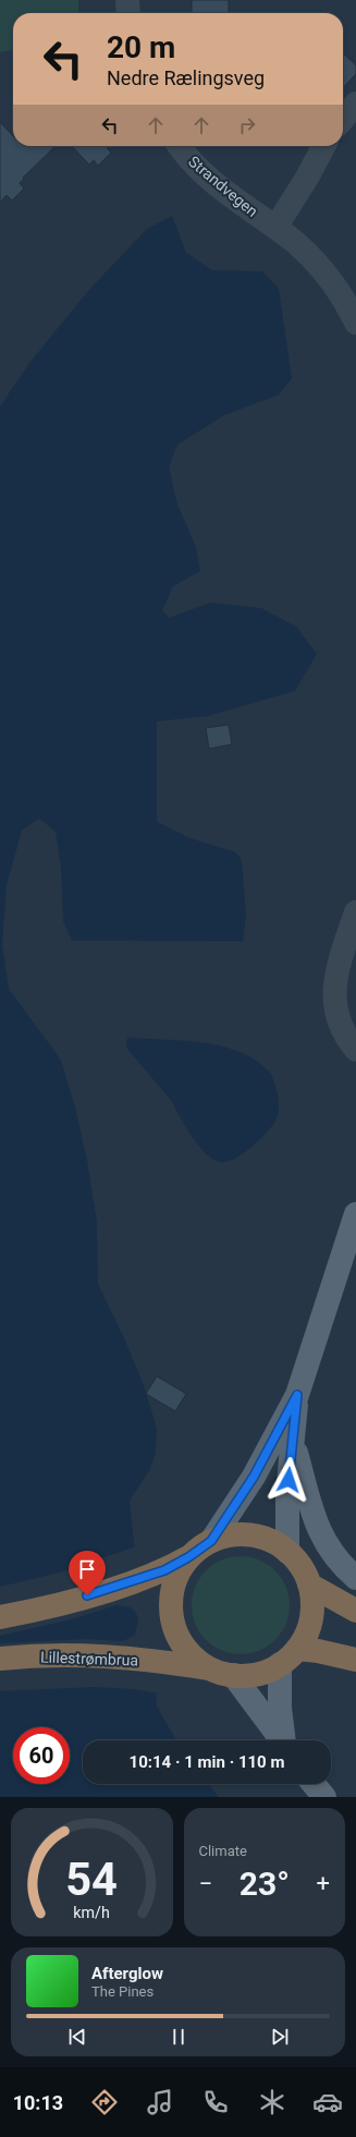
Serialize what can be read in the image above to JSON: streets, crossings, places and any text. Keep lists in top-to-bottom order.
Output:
{
  "streets": {
    "highway": ["Lillestrømbrua"],
    "street": ["Strandvegen"]
  },
  "page": {
    "turn": ["20 m", "Nedre Rælingsveg"],
    "limit": "60",
    "trip": "10:14 · 1 min · 110 m",
    "tile": "Climate",
    "heat": ["−", "23°", "+"],
    "song": ["Afterglow", "The Pines"],
    "tabs": "10:13",
    "gauge": ["54", "km/h"]
  }
}
